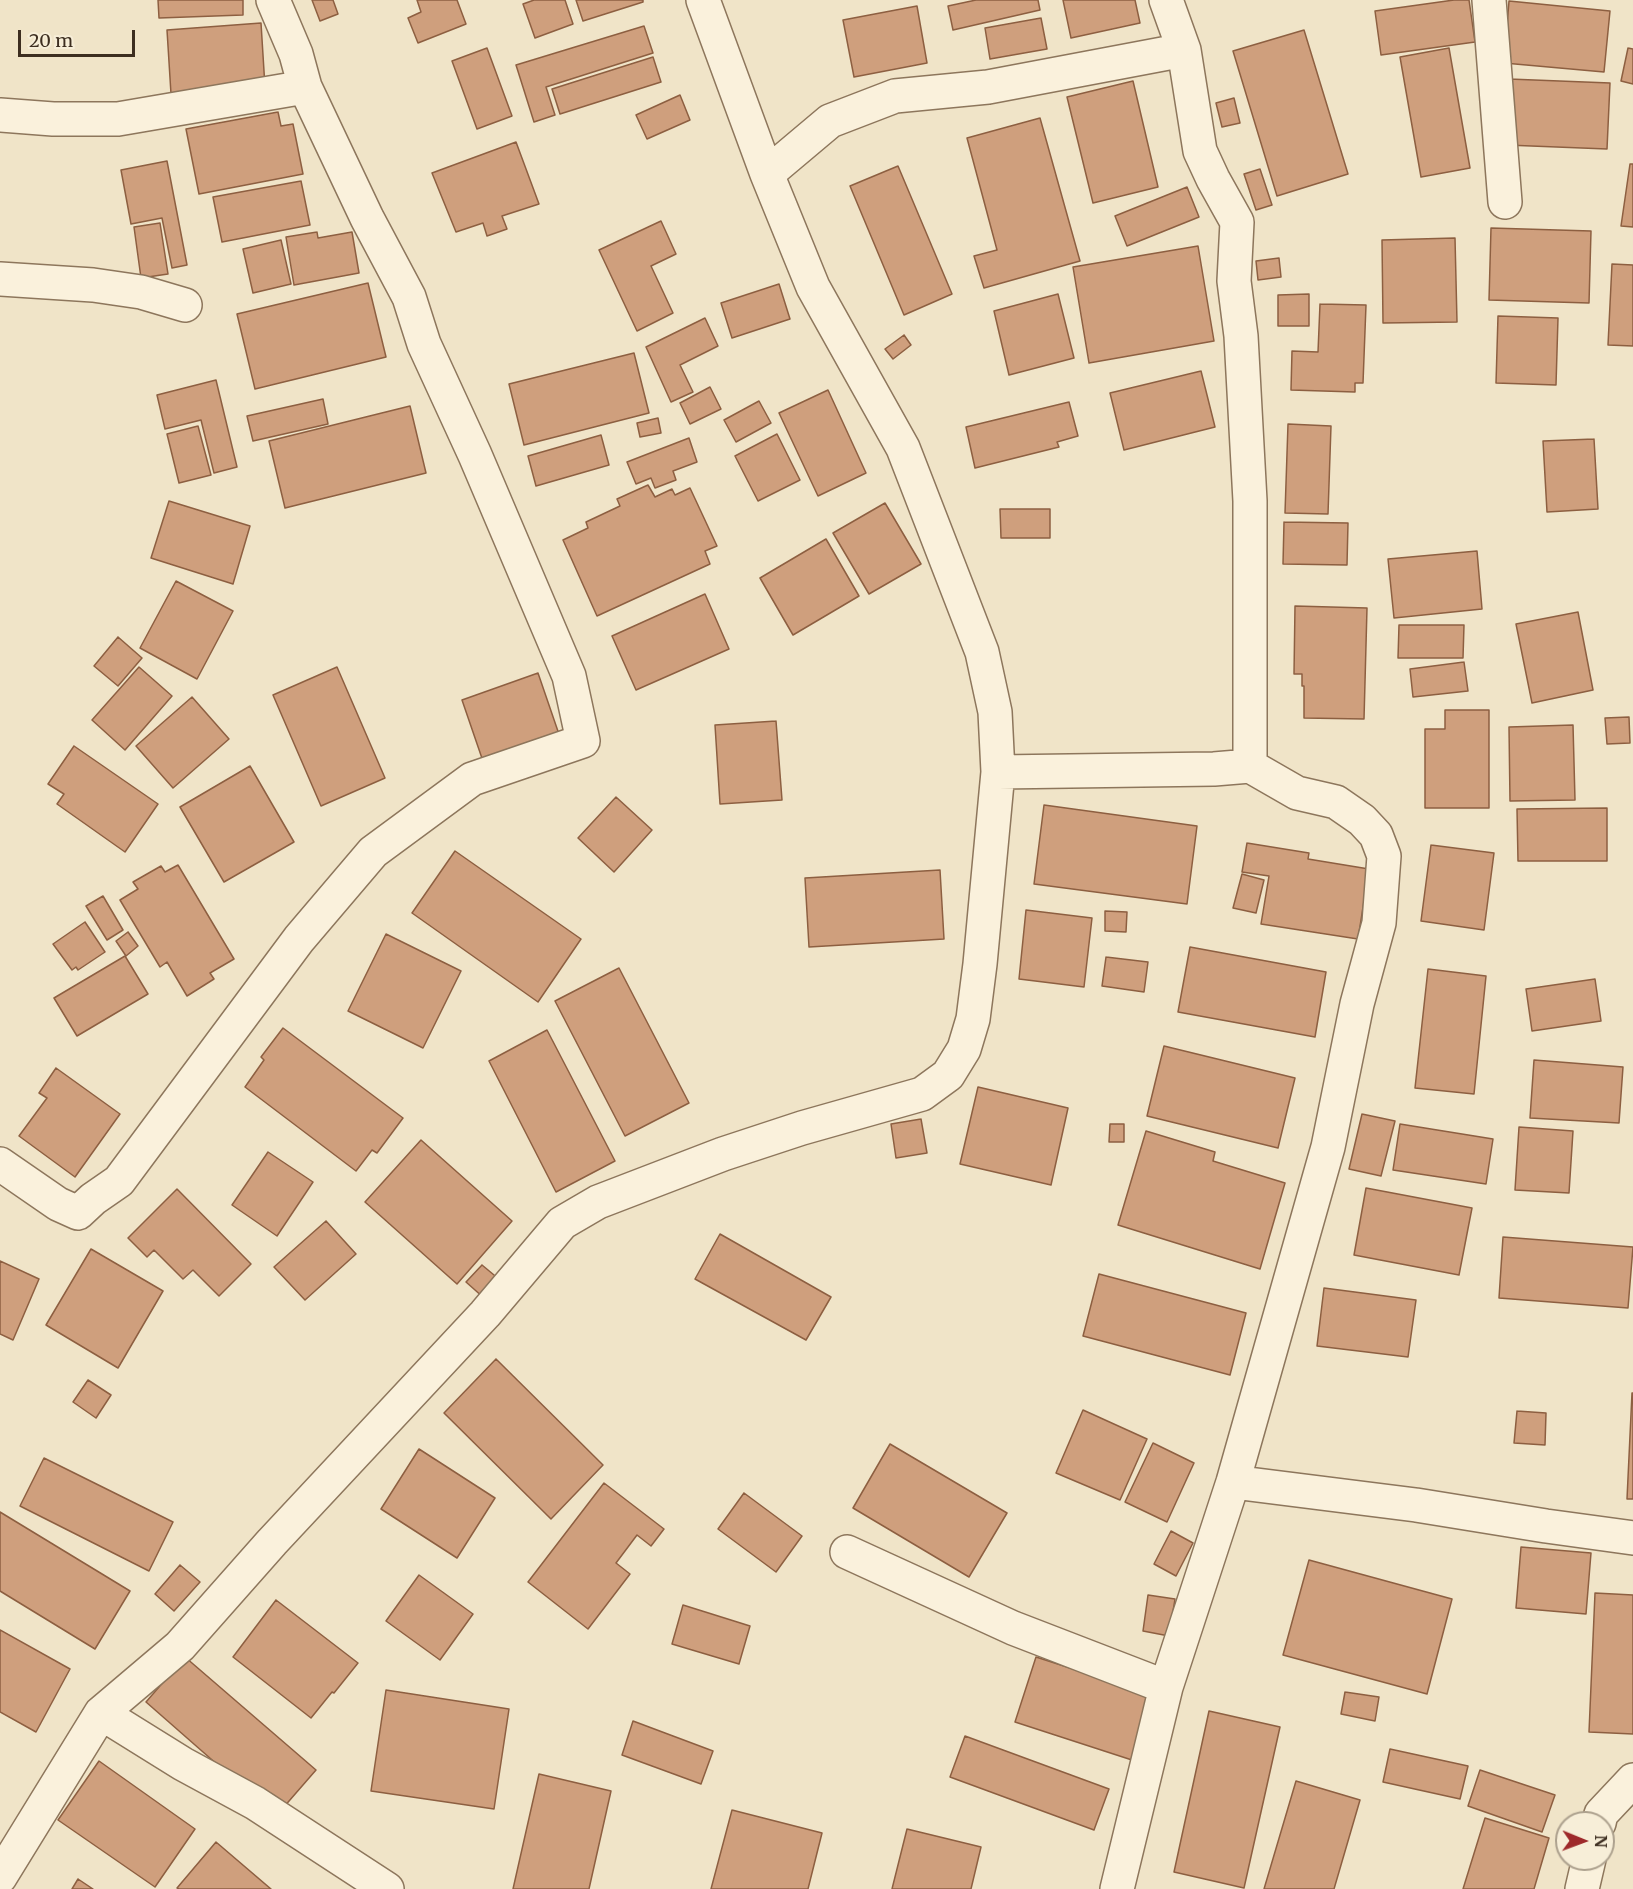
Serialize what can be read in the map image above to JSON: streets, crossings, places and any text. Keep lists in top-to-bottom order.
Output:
{
  "scale_bar": "20 m",
  "north": "right"
}
